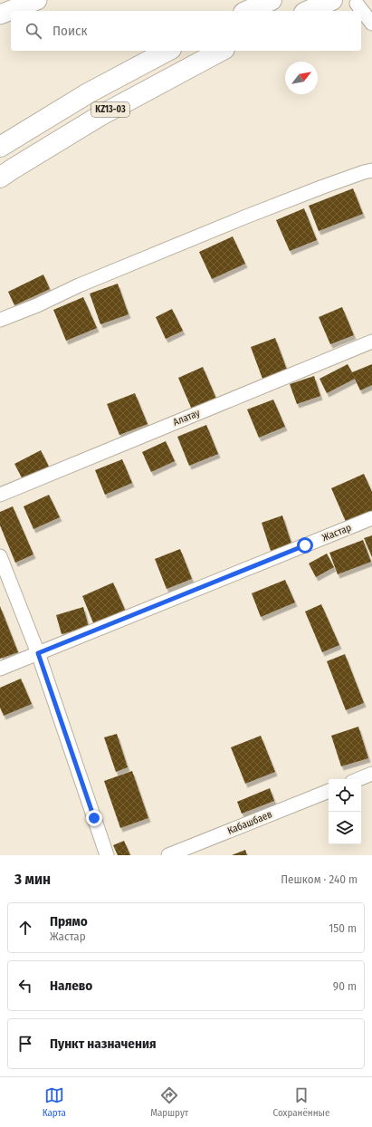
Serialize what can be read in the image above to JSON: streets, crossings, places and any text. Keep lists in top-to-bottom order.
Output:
{
  "streets": {
    "highway": ["KZ13-03"],
    "street": ["Алатау", "Жастар", "Кабашбаев"]
  },
  "north": "top right",
  "page": {
    "search": "Поиск",
    "heading": ["3 мин", "Пешком · 240 m"],
    "list": [
      ["Прямо", "Жастар", "150 m"],
      ["Налево", "90 m"],
      "Пункт назначения"
    ],
    "nav": ["Карта", "Маршрут", "Сохранённые"]
  }
}
